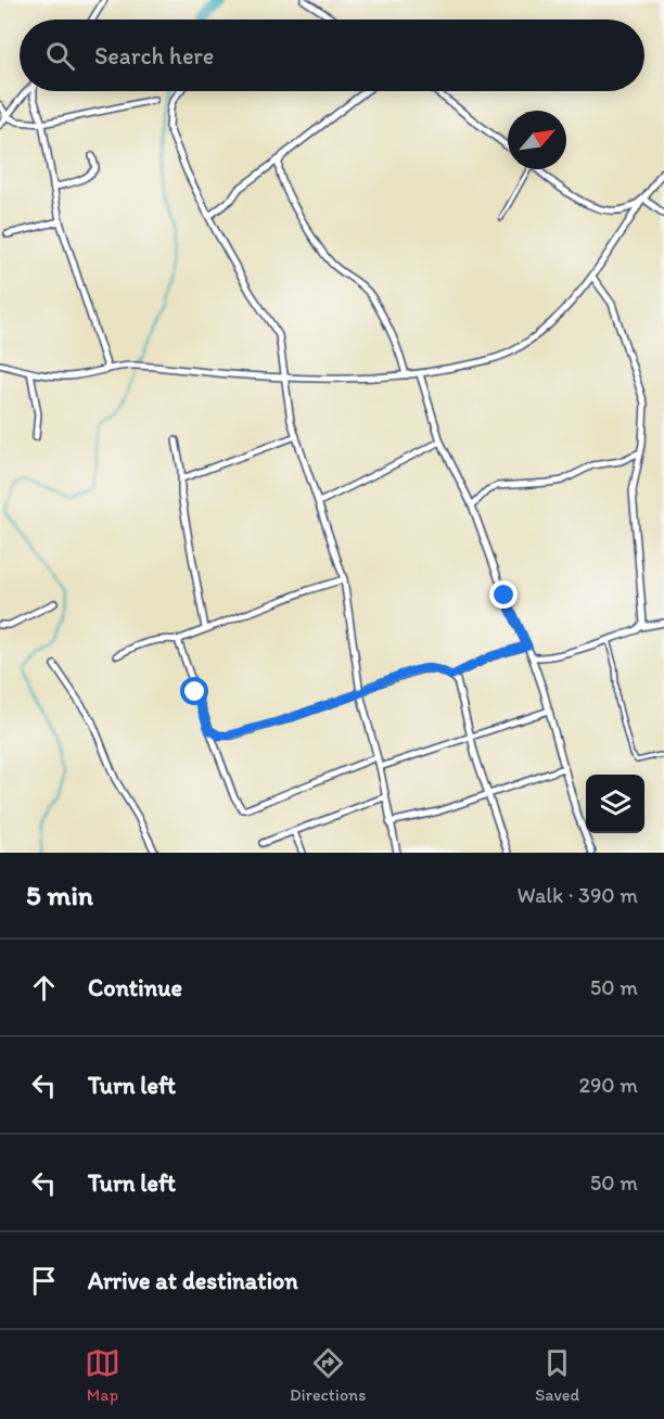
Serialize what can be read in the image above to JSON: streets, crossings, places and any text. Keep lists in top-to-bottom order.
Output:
{
  "north": "top right",
  "page": {
    "search": "Search here",
    "heading": ["5 min", "Walk · 390 m"],
    "list": [
      ["Continue", "50 m"],
      ["Turn left", "290 m"],
      ["Turn left", "50 m"],
      "Arrive at destination"
    ],
    "nav": ["Map", "Directions", "Saved"]
  }
}
